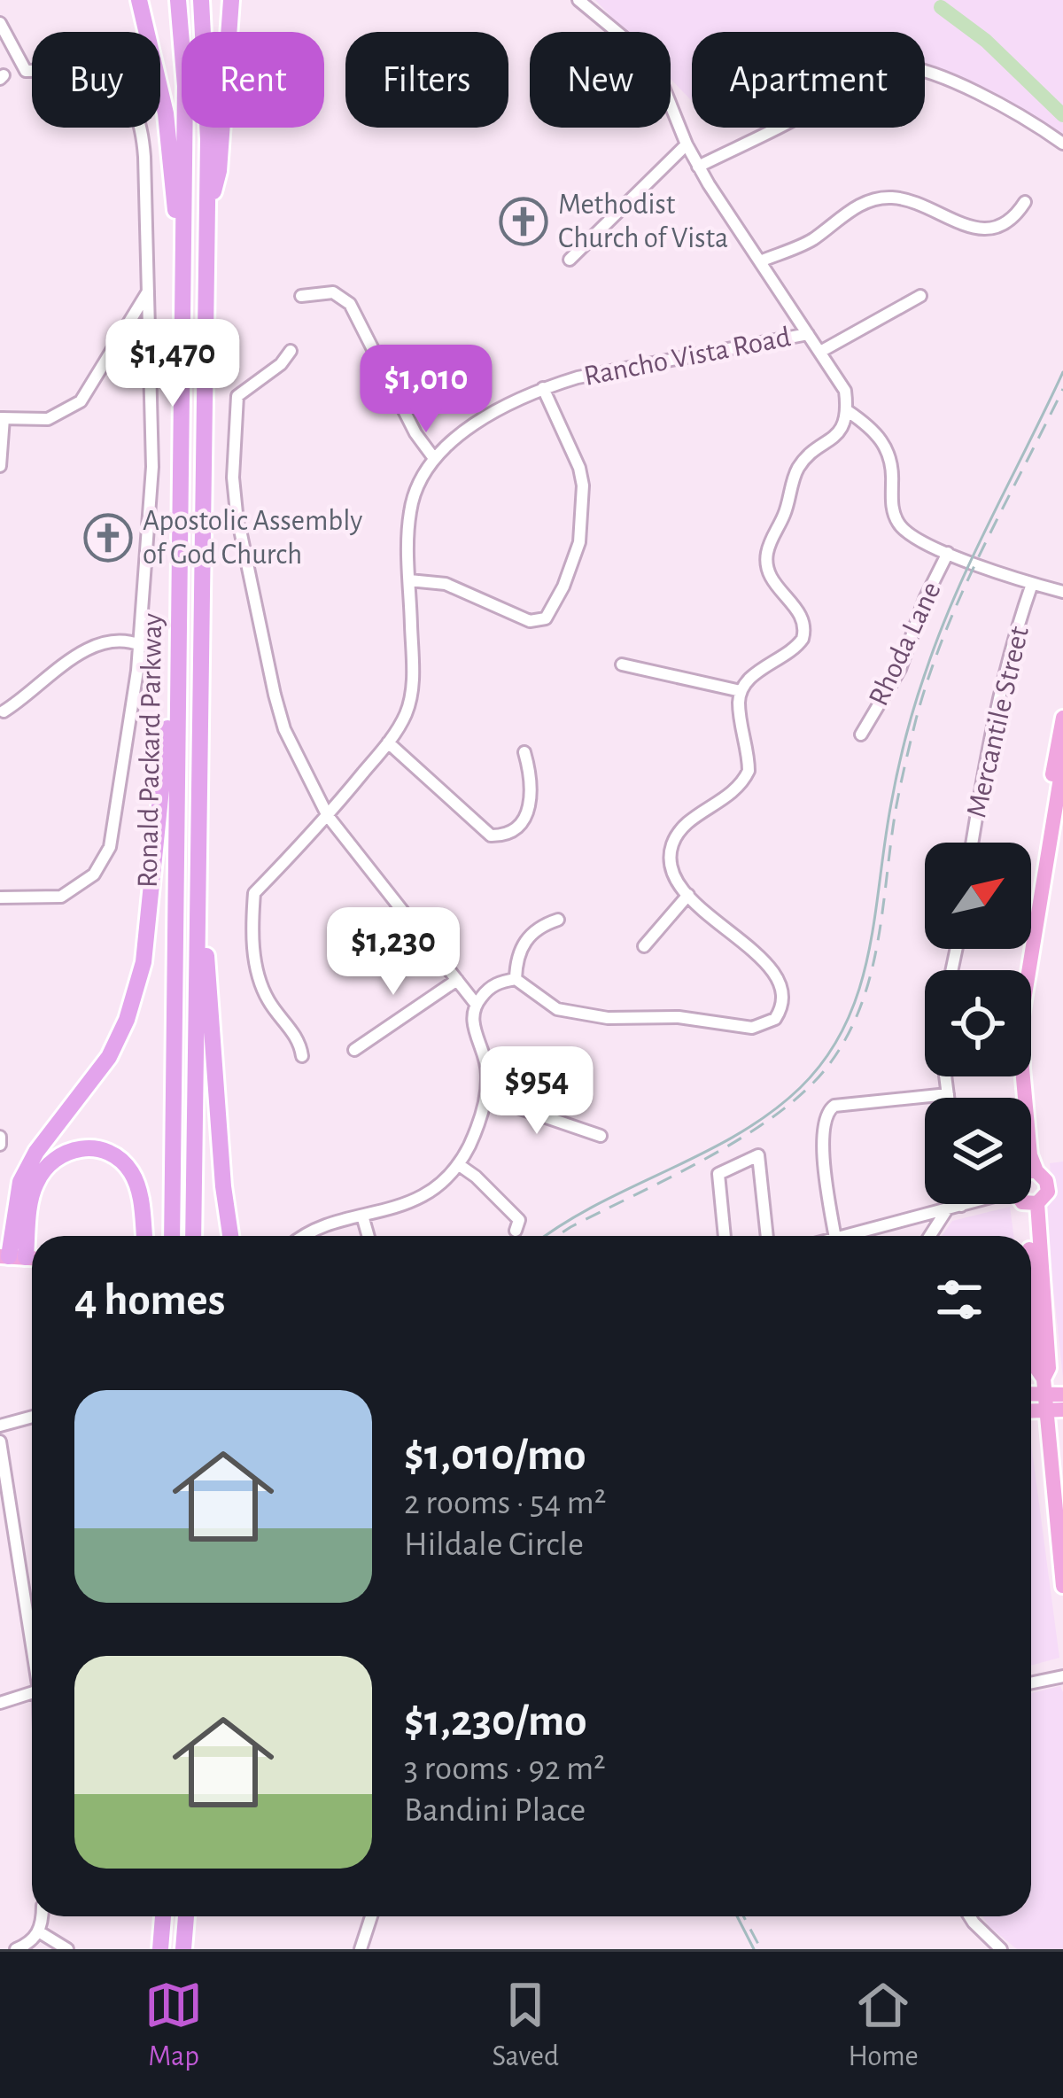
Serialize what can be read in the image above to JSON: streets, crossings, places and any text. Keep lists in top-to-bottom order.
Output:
{
  "streets": {
    "highway": ["Ronald Packard Parkway"],
    "street": ["Rancho Vista Road", "Rhoda Lane", "Mercantile Street"]
  },
  "places": {
    "church": ["Methodist Church of Vista", "Apostolic Assembly of God Church"]
  },
  "north": "top right",
  "page": {
    "chip": [
      "Buy",
      "Rent",
      "Filters",
      "New",
      "Apartment"
    ],
    "price": [
      "$1,470",
      "$1,010",
      "$1,230",
      "$954"
    ],
    "heading": "4 homes",
    "list": [
      {
        "name": "$1,010/mo",
        "note": "2 rooms · 54 m² · Hildale Circle"
      },
      {
        "name": "$1,230/mo",
        "note": "3 rooms · 92 m² · Bandini Place"
      }
    ],
    "tabs": ["Map", "Saved", "Home"]
  }
}
